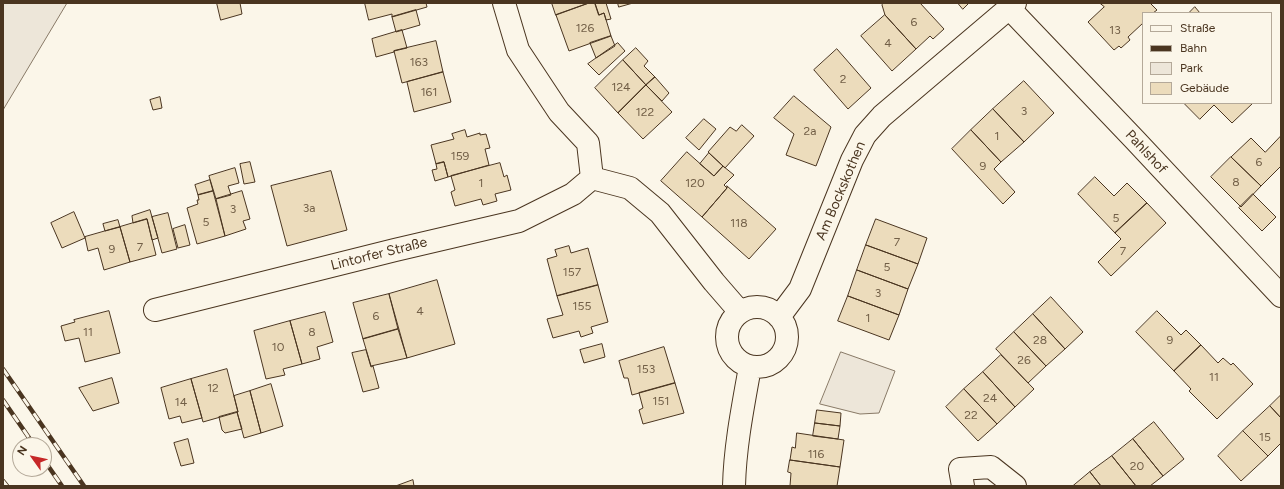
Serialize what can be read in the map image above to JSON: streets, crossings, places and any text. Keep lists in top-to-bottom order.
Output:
{
  "streets": {
    "street": ["Pahlshof", "Am Bockskothen", "Lintorfer Straße"]
  },
  "crossings": [
    ["Pahlshof", "Am Bockskothen"]
  ],
  "house_numbers": [
    "6",
    "126",
    "13",
    "4",
    "163",
    "2",
    "124",
    "161",
    "3",
    "122",
    "2a",
    "1",
    "159",
    "6",
    "9",
    "8",
    "1",
    "120",
    "3a",
    "3",
    "5",
    "5",
    "118",
    "7",
    "7",
    "9",
    "7",
    "5",
    "157",
    "3",
    "155",
    "4",
    "6",
    "1",
    "11",
    "8",
    "28",
    "9",
    "10",
    "26",
    "153",
    "11",
    "12",
    "24",
    "151",
    "14",
    "22",
    "15",
    "116",
    "20"
  ],
  "legend": [
    "Straße",
    "Bahn",
    "Park",
    "Gebäude"
  ],
  "north": "top left"
}
